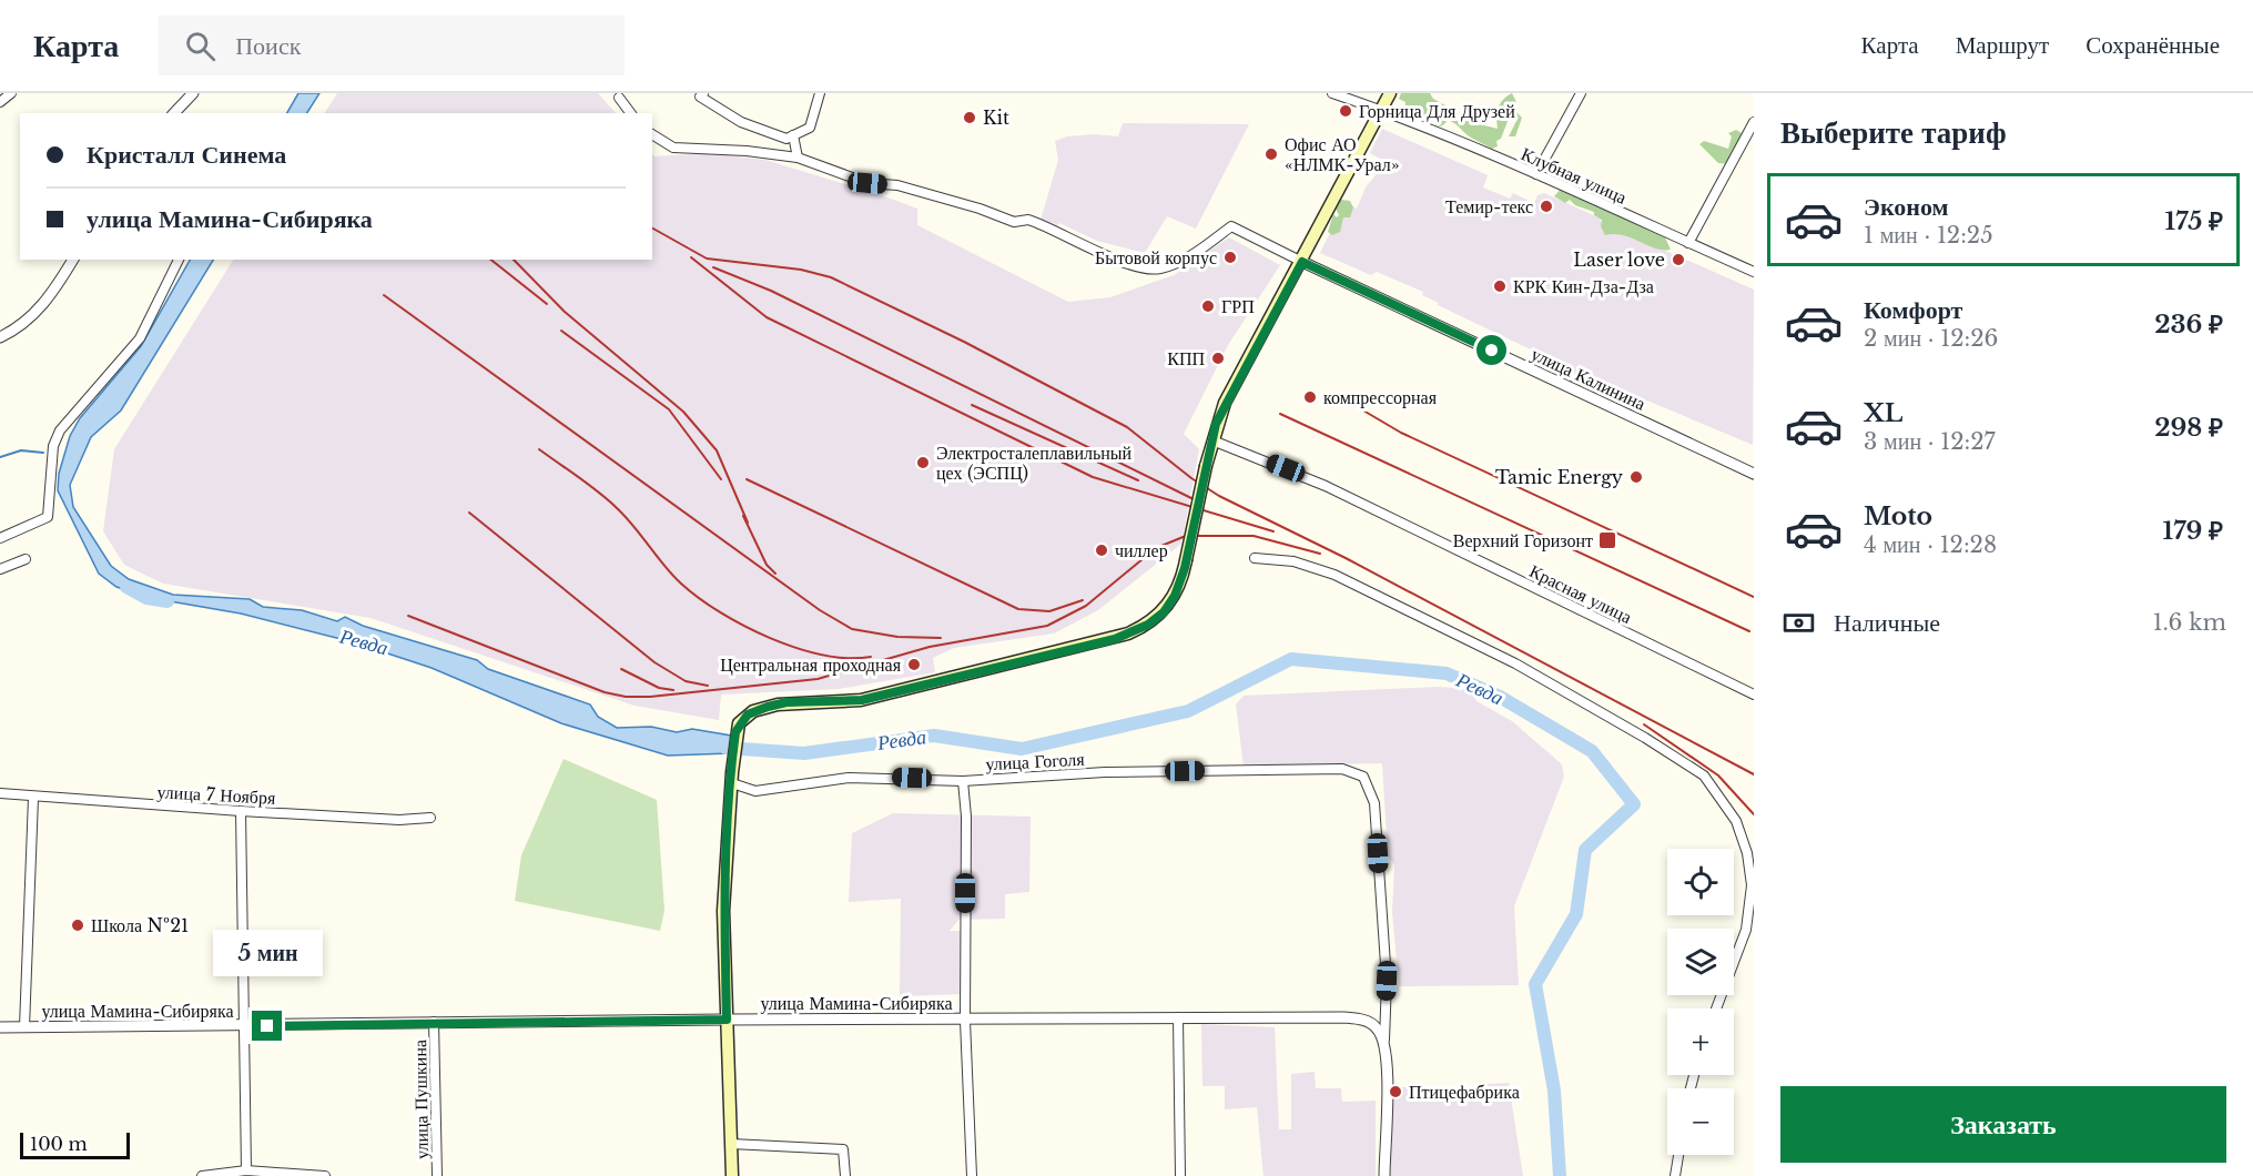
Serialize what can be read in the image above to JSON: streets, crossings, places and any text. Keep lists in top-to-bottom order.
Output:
{
  "streets": {
    "street": [
      "Клубная улица",
      "улица Калинина",
      "Красная улица",
      "улица Гоголя",
      "улица 7 Ноября",
      "улица Мамина-Сибиряка",
      "улица Пушкина"
    ]
  },
  "crossings": [
    ["улица Гоголя", "улица Мамина-Сибиряка"],
    ["улица Мамина-Сибиряка", "улица Пушкина"]
  ],
  "water": ["Ревда"],
  "places": {
    "other": [
      "Горница Для Друзей",
      "Kit",
      "Офис АО «НЛМК-Урал»",
      "Темир-текс",
      "Бытовой корпус",
      "Laser love",
      "КРК Кин-Дза-Дза",
      "ГРП",
      "КПП",
      "компрессорная",
      "Электросталеплавильный цех (ЭСПЦ)",
      "Tamic Energy",
      "чиллер",
      "Центральная проходная",
      "Школа №21",
      "Птицефабрика"
    ],
    "transit": ["Верхний Горизонт"]
  },
  "scale_bar": "100 m",
  "page": {
    "header": "Карта",
    "search": "Поиск",
    "nav": ["Карта", "Маршрут", "Сохранённые"],
    "heading": "Выберите тариф",
    "banner": ["Кристалл Синема", "улица Мамина-Сибиряка"],
    "list": [
      {
        "name": "Эконом",
        "note": "1 мин · 12:25",
        "value": "175 ₽"
      },
      {
        "name": "Комфорт",
        "note": "2 мин · 12:26",
        "value": "236 ₽"
      },
      {
        "name": "XL",
        "note": "3 мин · 12:27",
        "value": "298 ₽"
      },
      {
        "name": "Moto",
        "note": "4 мин · 12:28",
        "value": "179 ₽"
      }
    ],
    "pay": ["Наличные", "1.6 km"],
    "map_buttons": ["+", "−"],
    "bubble": "5 мин",
    "buttons": "Заказать",
    "scale": "100 m"
  }
}
